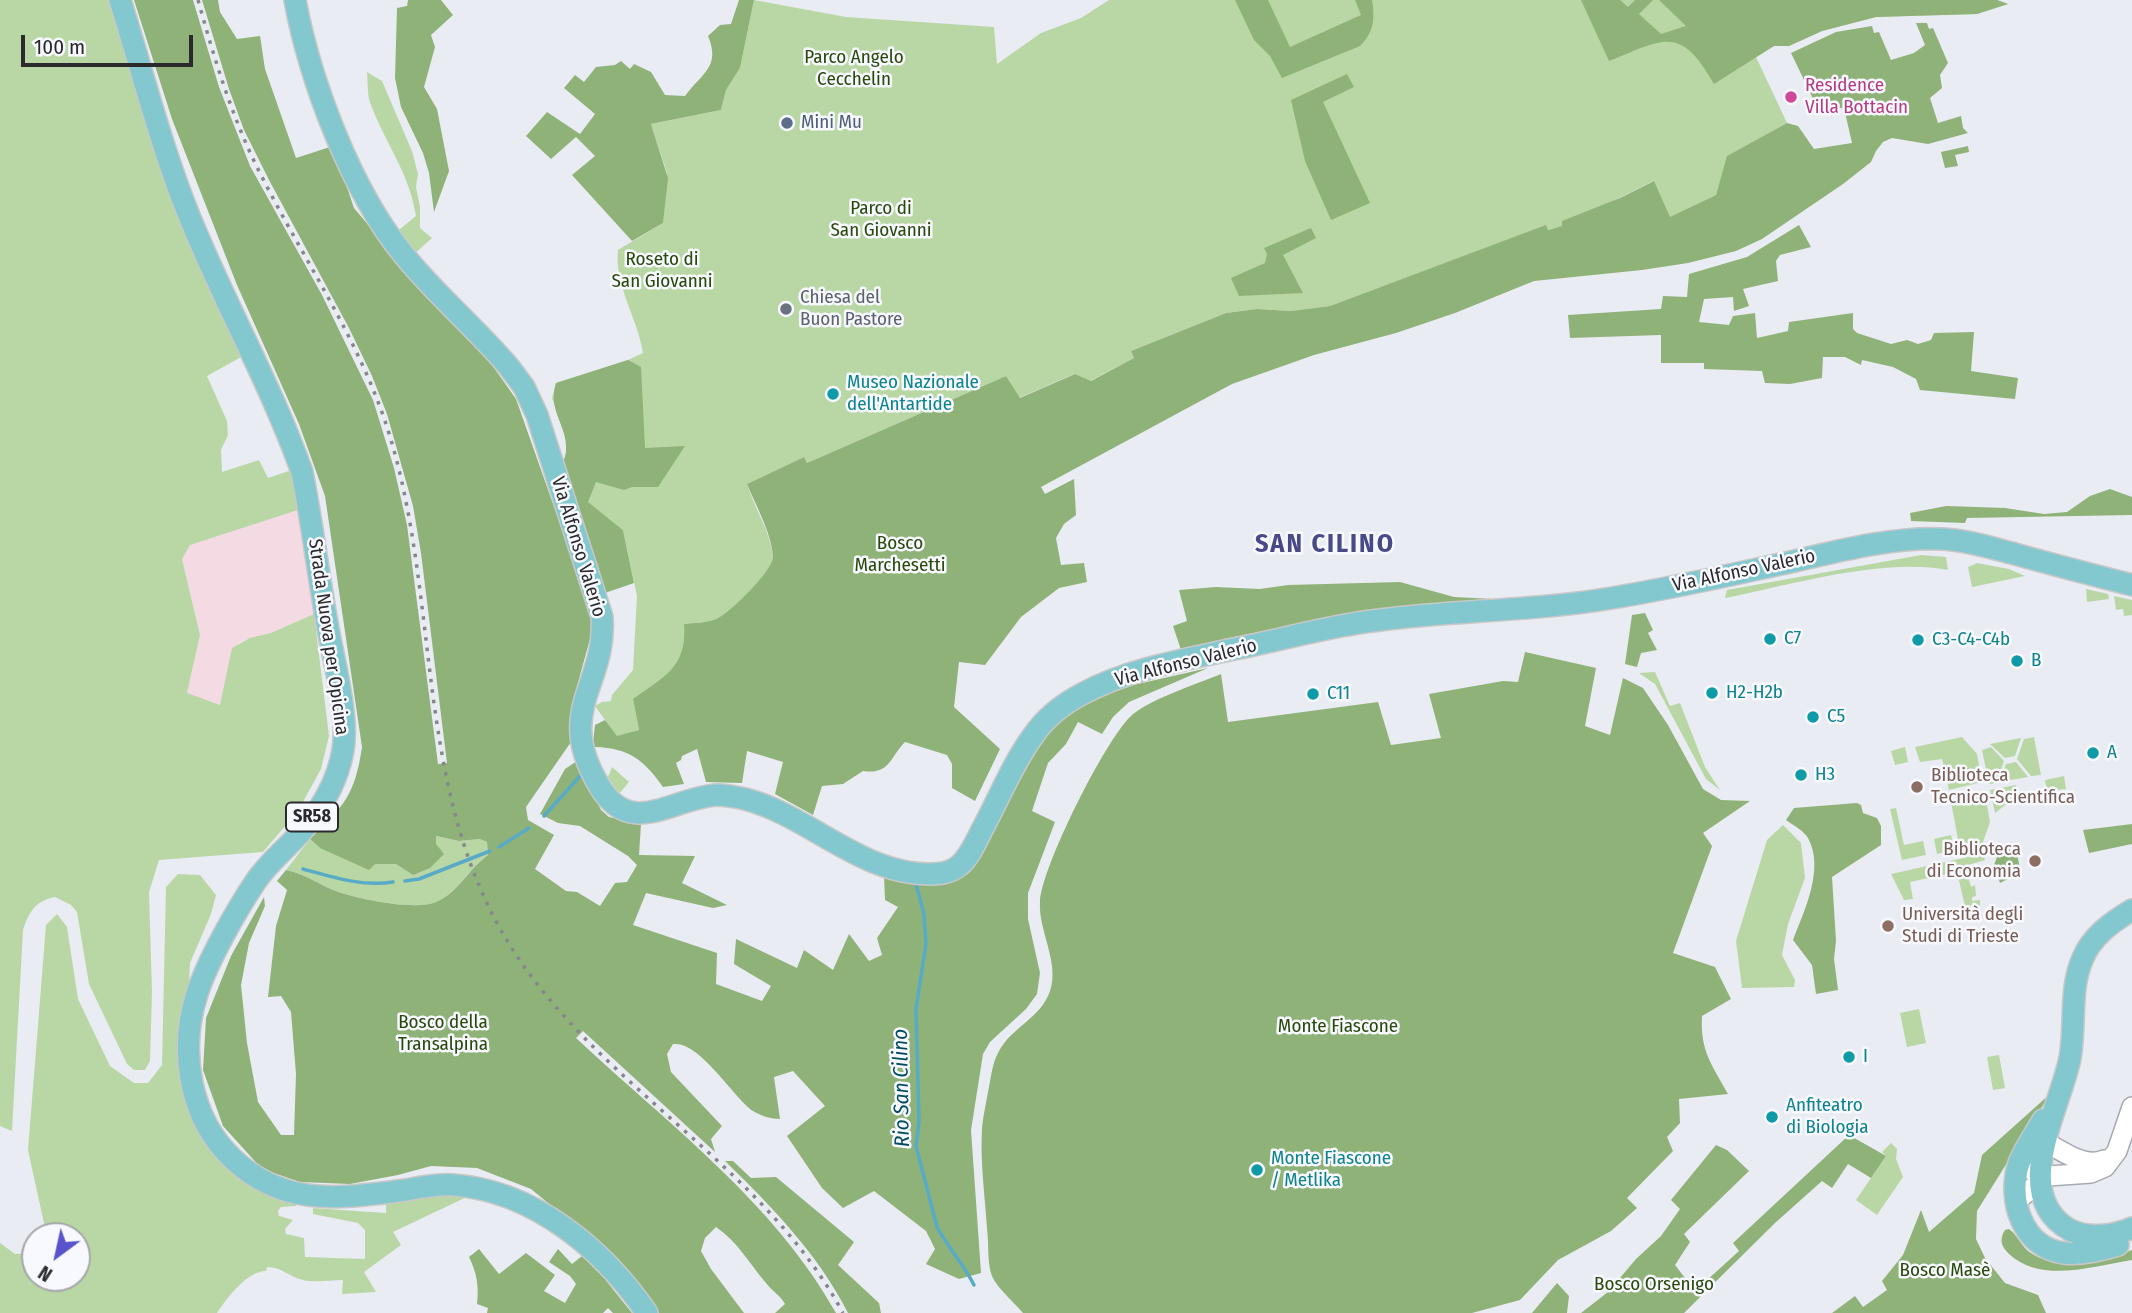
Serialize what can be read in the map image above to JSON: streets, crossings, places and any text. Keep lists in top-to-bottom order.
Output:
{
  "streets": {
    "main road": ["Via Alfonso Valerio", "Strada Nuova per Opicina", "SR58"]
  },
  "districts": ["SAN CILINO"],
  "water": ["Rio San Cilino"],
  "parks": [
    "Parco Angelo Cecchelin",
    "Parco di San Giovanni",
    "Roseto di San Giovanni",
    "Bosco Marchesetti",
    "Bosco della Transalpina",
    "Monte Fiascone",
    "Bosco Masè",
    "Bosco Orsenigo"
  ],
  "places": [
    "Residence Villa Bottacin",
    "Mini Mu",
    "Chiesa del Buon Pastore",
    "Museo Nazionale dell'Antartide",
    "C7",
    "C3-C4-C4b",
    "B",
    "H2-H2b",
    "C11",
    "C5",
    "A",
    "H3",
    "Biblioteca Tecnico-Scientifica",
    "Biblioteca di Economia",
    "Università degli Studi di Trieste",
    "I",
    "Anfiteatro di Biologia",
    "Monte Fiascone / Metlika"
  ],
  "scale_bar": "100 m",
  "north": "bottom left"
}
